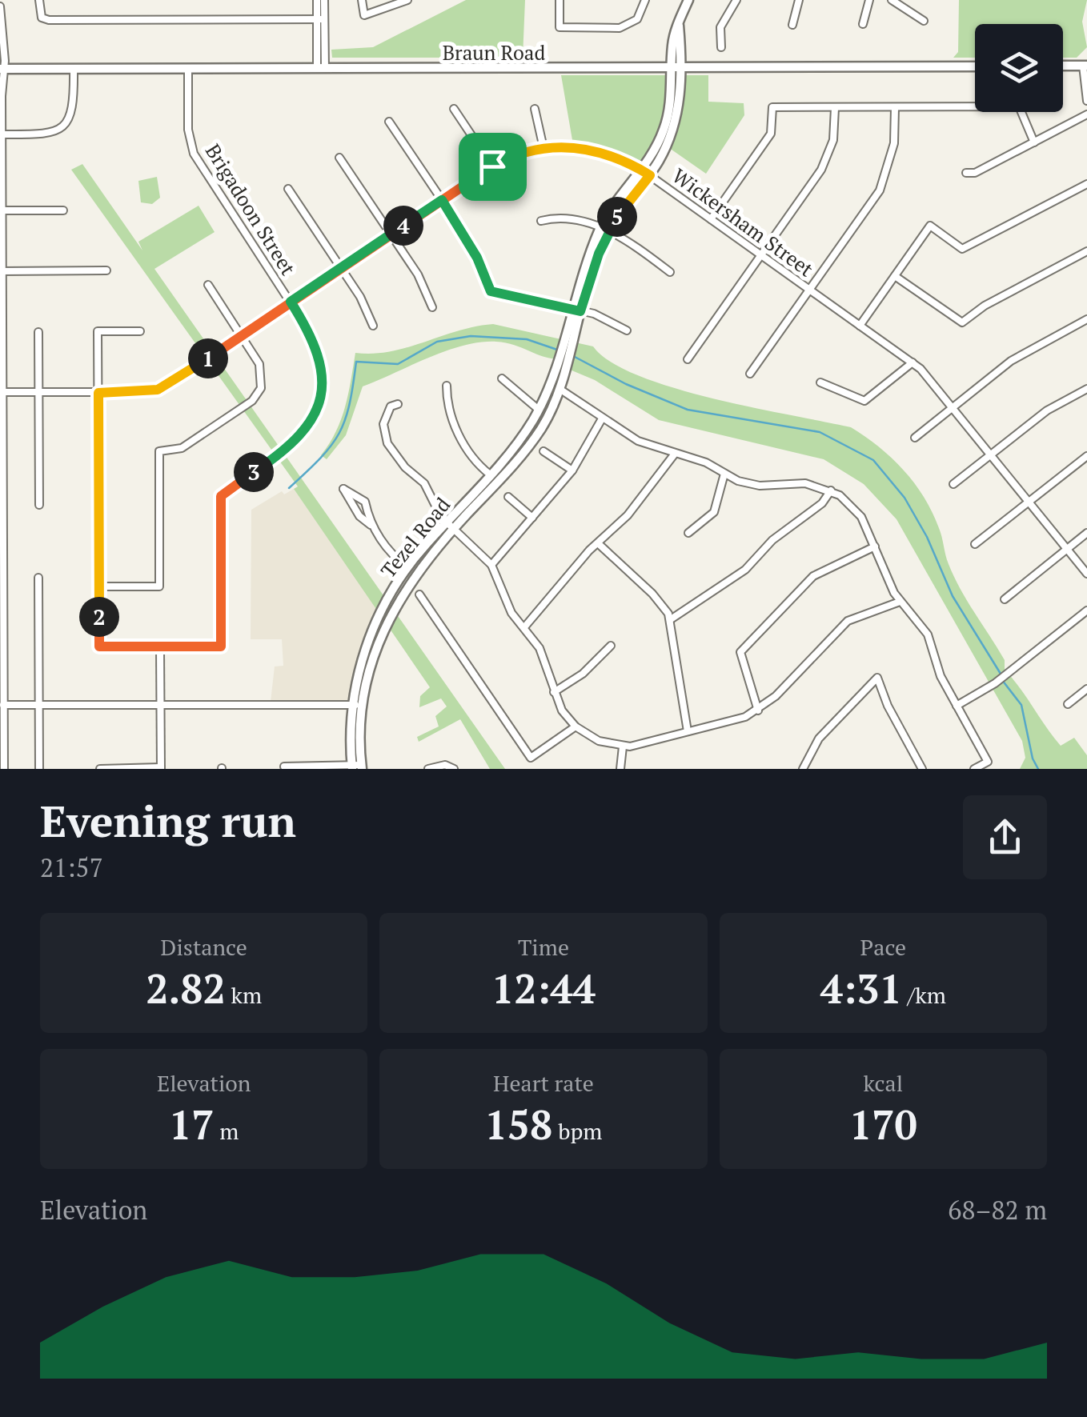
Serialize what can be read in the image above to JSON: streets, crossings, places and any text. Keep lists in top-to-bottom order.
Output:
{
  "streets": {
    "main road": ["Braun Road", "Tezel Road"],
    "street": ["Brigadoon Street", "Wickersham Street"]
  },
  "crossings": [
    ["Braun Road", "Brigadoon Street"],
    ["Braun Road", "Tezel Road"],
    ["Brigadoon Street", "Wickersham Street"],
    ["Wickersham Street", "Tezel Road"]
  ],
  "page": {
    "pins": [
      "5",
      "4",
      "1",
      "3",
      "2"
    ],
    "heading": ["Evening run", "21:57"],
    "stats": [
      ["Distance", "2.82 km"],
      ["Time", "12:44"],
      ["Pace", "4:31 /km"],
      ["Elevation", "17 m"],
      ["Heart rate", "158 bpm"],
      ["kcal", "170"]
    ],
    "chart": ["Elevation", "68–82 m"]
  }
}
